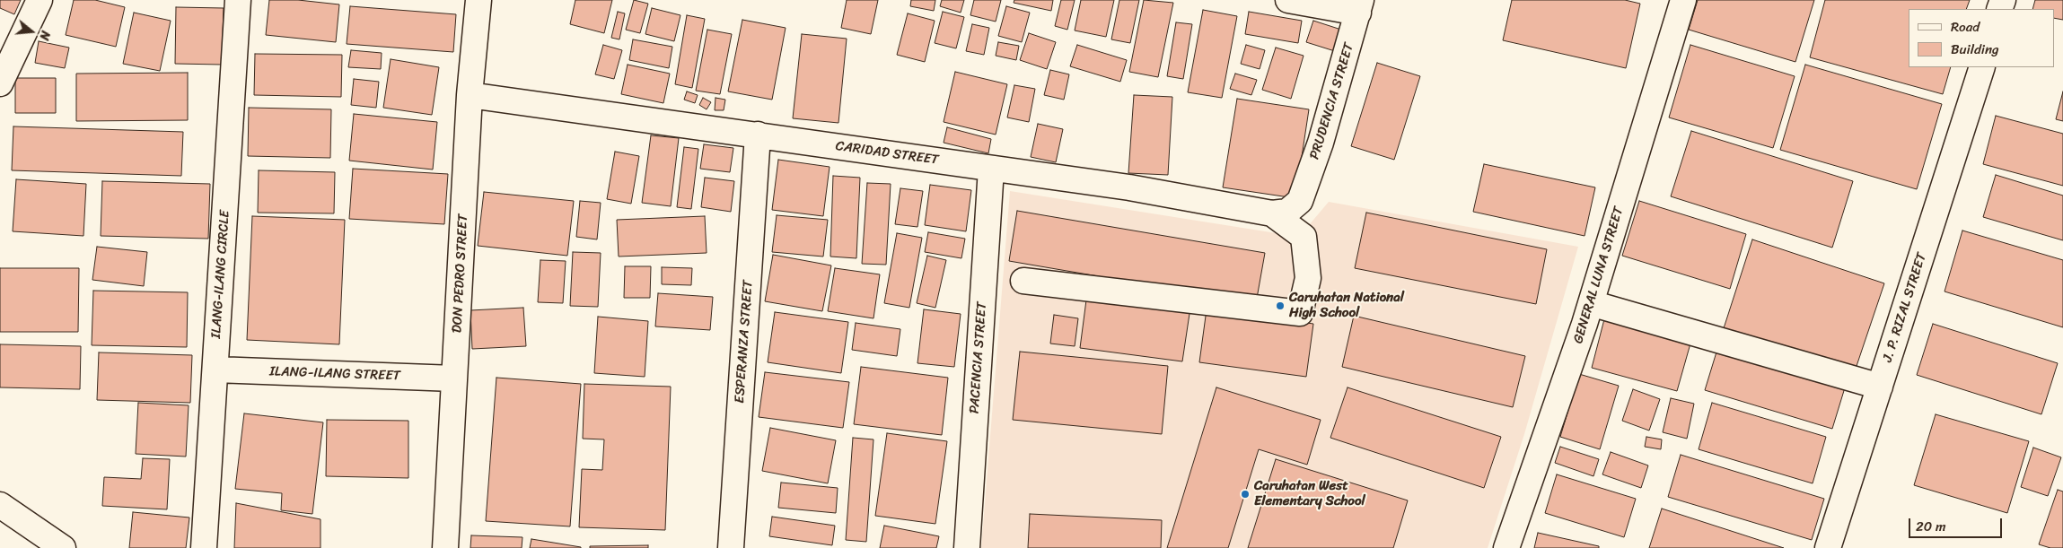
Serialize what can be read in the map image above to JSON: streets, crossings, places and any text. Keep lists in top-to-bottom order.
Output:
{
  "streets": {
    "street": [
      "PRUDENCIA STREET",
      "CARIDAD STREET",
      "DON PEDRO STREET",
      "ILANG-ILANG CIRCLE",
      "GENERAL LUNA STREET",
      "J. P. RIZAL STREET",
      "ESPERANZA STREET",
      "PACENCIA STREET",
      "ILANG-ILANG STREET"
    ]
  },
  "crossings": [
    ["PRUDENCIA STREET", "CARIDAD STREET"],
    ["CARIDAD STREET", "DON PEDRO STREET"],
    ["CARIDAD STREET", "ESPERANZA STREET"],
    ["CARIDAD STREET", "PACENCIA STREET"],
    ["DON PEDRO STREET", "ILANG-ILANG STREET"],
    ["ILANG-ILANG CIRCLE", "ILANG-ILANG STREET"]
  ],
  "places": ["Caruhatan National High School", "Caruhatan West Elementary School"],
  "legend": ["Road", "Building"],
  "scale_bar": "20 m",
  "north": "right"
}
